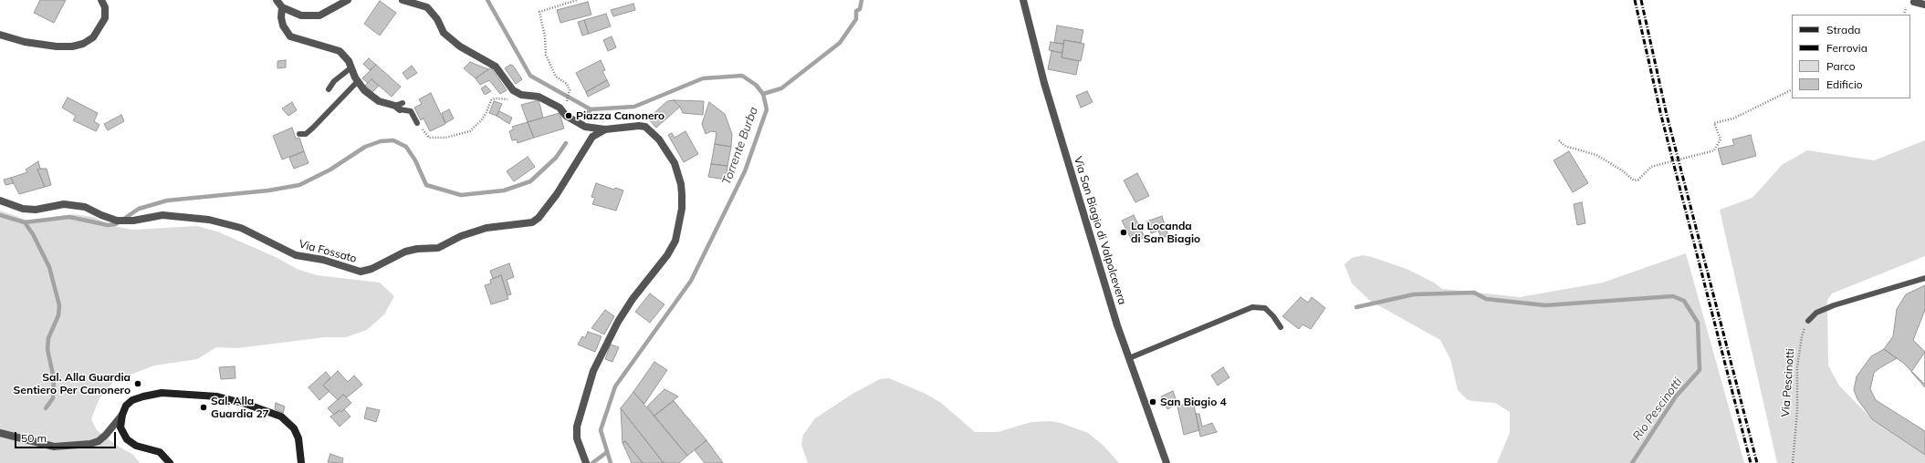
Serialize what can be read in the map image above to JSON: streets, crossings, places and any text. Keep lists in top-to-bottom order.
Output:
{
  "streets": {
    "street": ["Via San Biagio di Valpolcevera", "Via Fossato"],
    "path": ["Via Pescinotti"]
  },
  "water": ["Torrente Burba", "Rio Pescinotti"],
  "places": [
    "Piazza Canonero",
    "La Locanda di San Biagio",
    "Sal. Alla Guardia Sentiero Per Canonero",
    "San Biagio 4",
    "Sal. Alla Guardia 27"
  ],
  "legend": [
    "Strada",
    "Ferrovia",
    "Parco",
    "Edificio"
  ],
  "scale_bar": "50 m"
}
